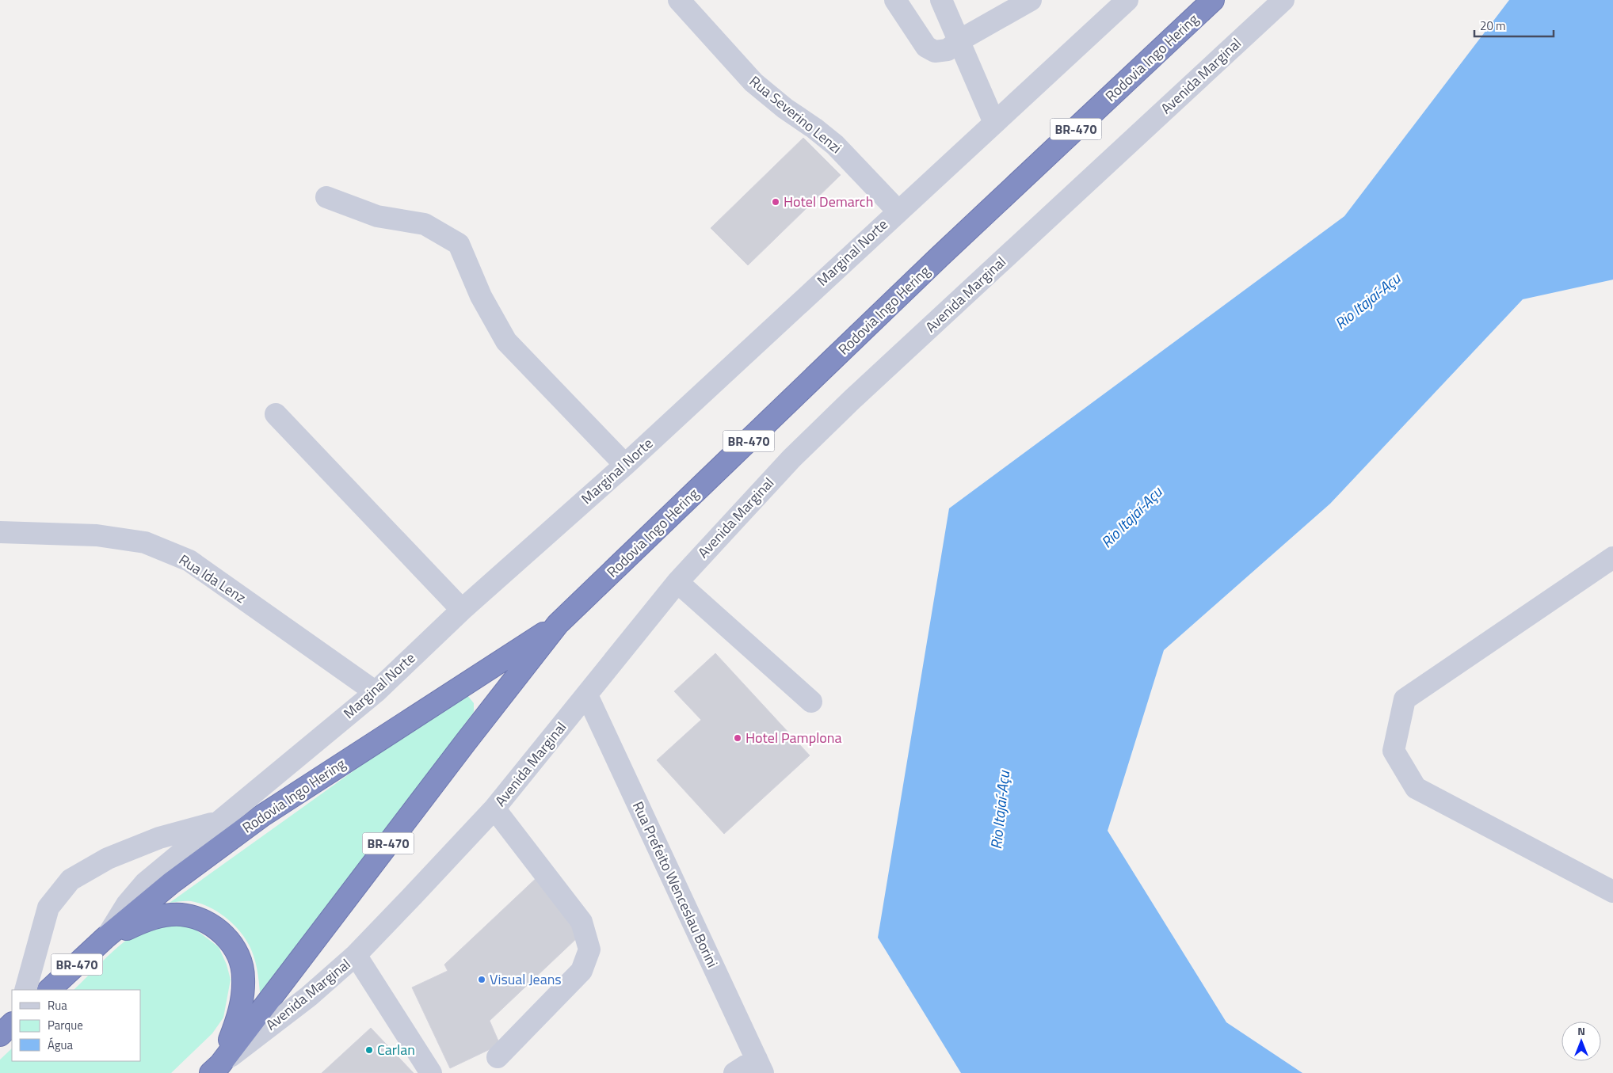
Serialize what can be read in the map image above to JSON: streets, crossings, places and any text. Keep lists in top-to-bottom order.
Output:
{
  "streets": {
    "highway": ["Rodovia Ingo Hering", "BR-470"],
    "street": [
      "Avenida Marginal",
      "Rua Severino Lenzi",
      "Marginal Norte",
      "Rua Ida Lenz",
      "Rua Prefeito Wenceslau Borini"
    ]
  },
  "crossings": [
    ["Rodovia Ingo Hering", "Avenida Marginal"],
    ["Rodovia Ingo Hering", "Marginal Norte"],
    ["Avenida Marginal", "Rua Prefeito Wenceslau Borini"],
    ["Rua Severino Lenzi", "Marginal Norte"],
    ["Marginal Norte", "Rua Ida Lenz"]
  ],
  "water": ["Rio Itajaí-Açu"],
  "places": [
    "Hotel Demarch",
    "Hotel Pamplona",
    "Visual Jeans",
    "Carlan"
  ],
  "legend": ["Rua", "Parque", "Água"],
  "scale_bar": "20 m",
  "north": "top"
}
